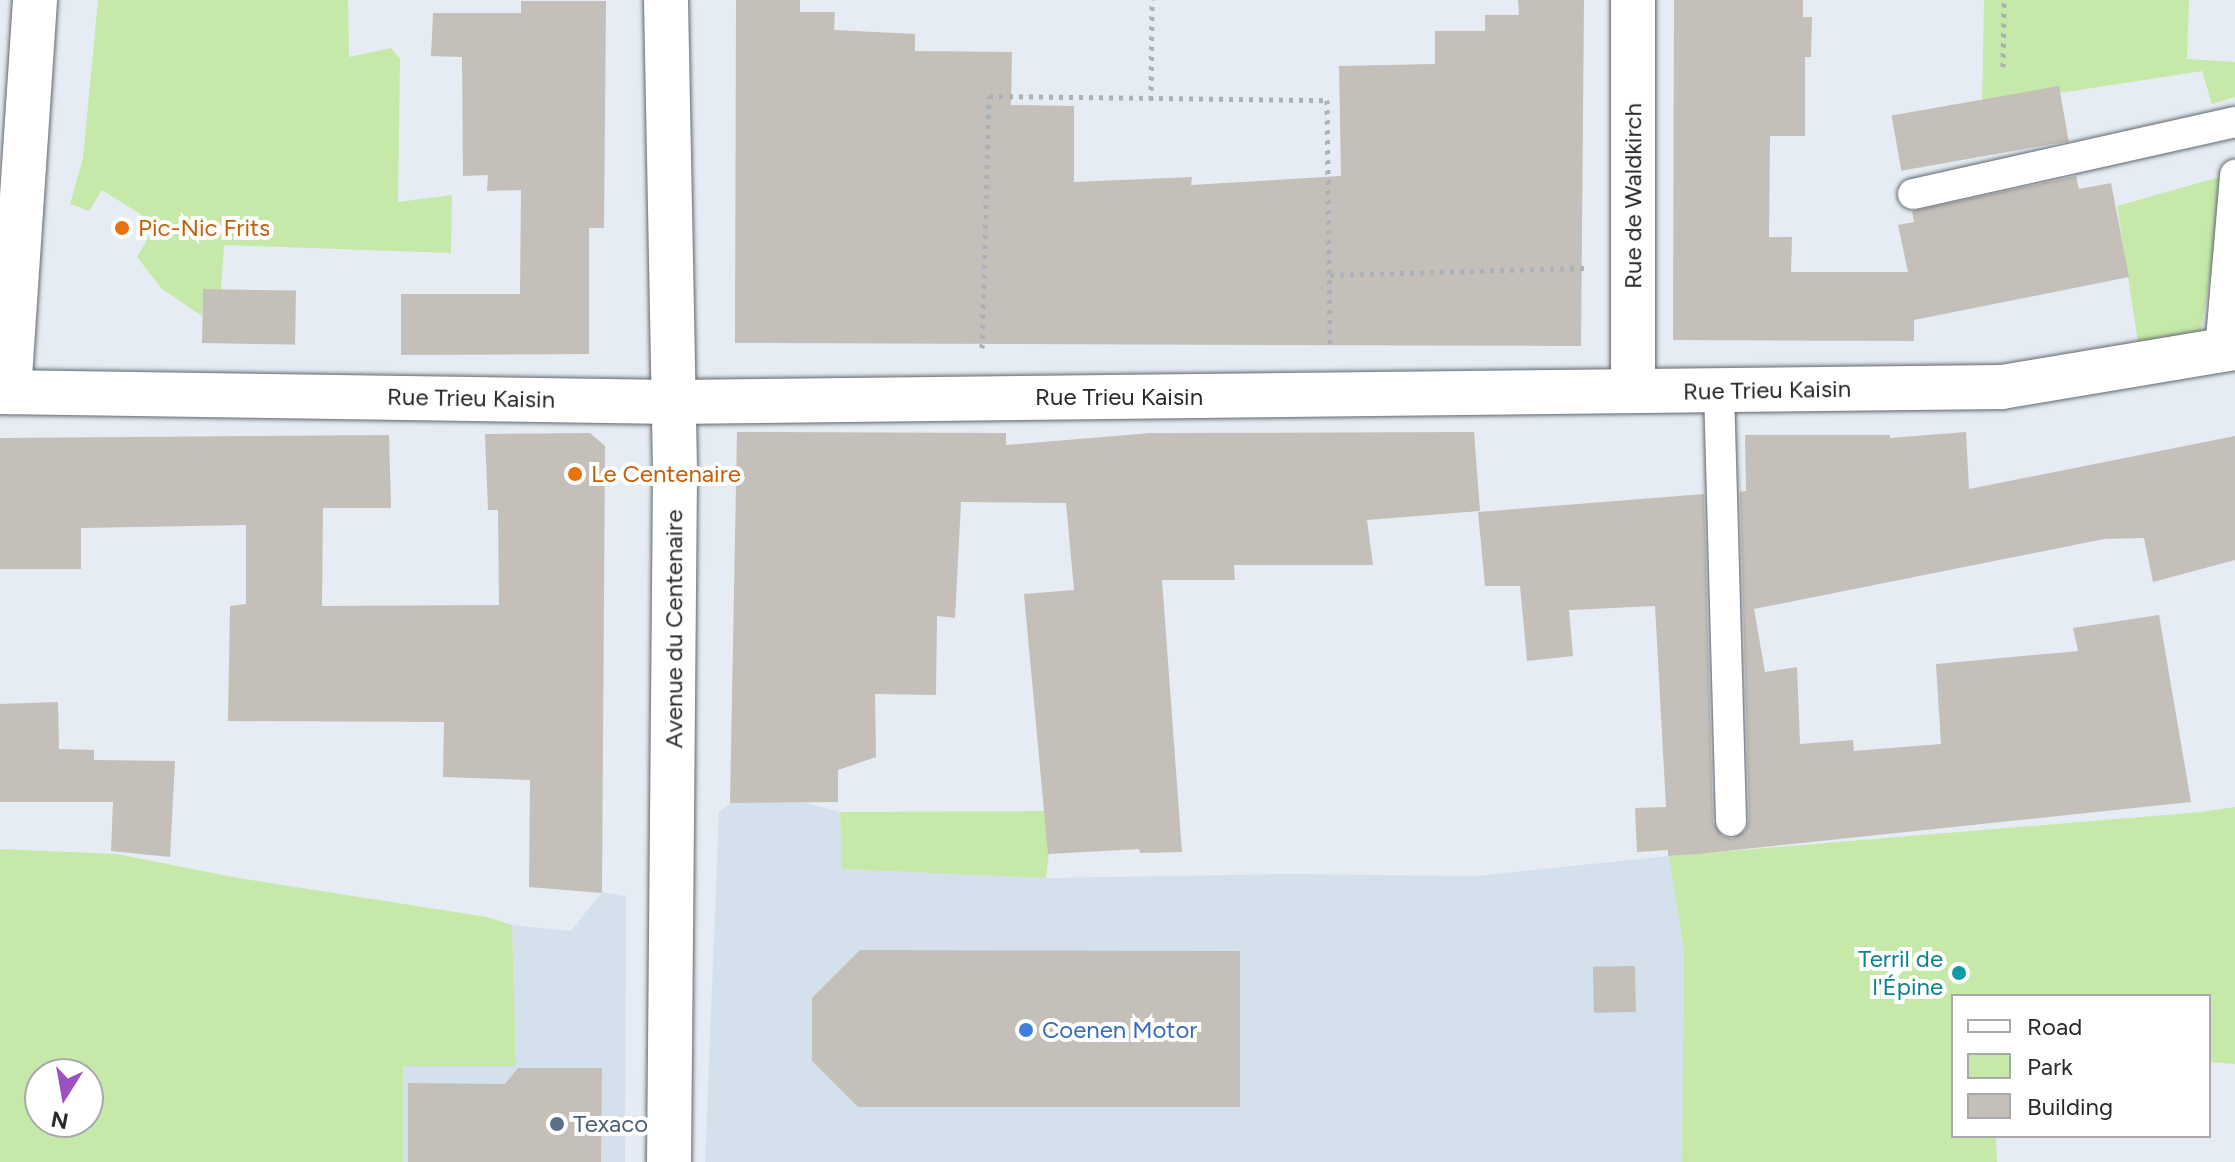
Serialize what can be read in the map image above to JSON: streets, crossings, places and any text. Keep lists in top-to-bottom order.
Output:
{
  "streets": {
    "street": ["Rue de Waldkirch", "Rue Trieu Kaisin", "Avenue du Centenaire"]
  },
  "crossings": [
    ["Rue de Waldkirch", "Rue Trieu Kaisin"],
    ["Rue Trieu Kaisin", "Avenue du Centenaire"]
  ],
  "places": [
    "Pic-Nic Frits",
    "Le Centenaire",
    "Terril de l'Épine",
    "Coenen Motor",
    "Texaco"
  ],
  "legend": ["Road", "Park", "Building"],
  "north": "bottom"
}
